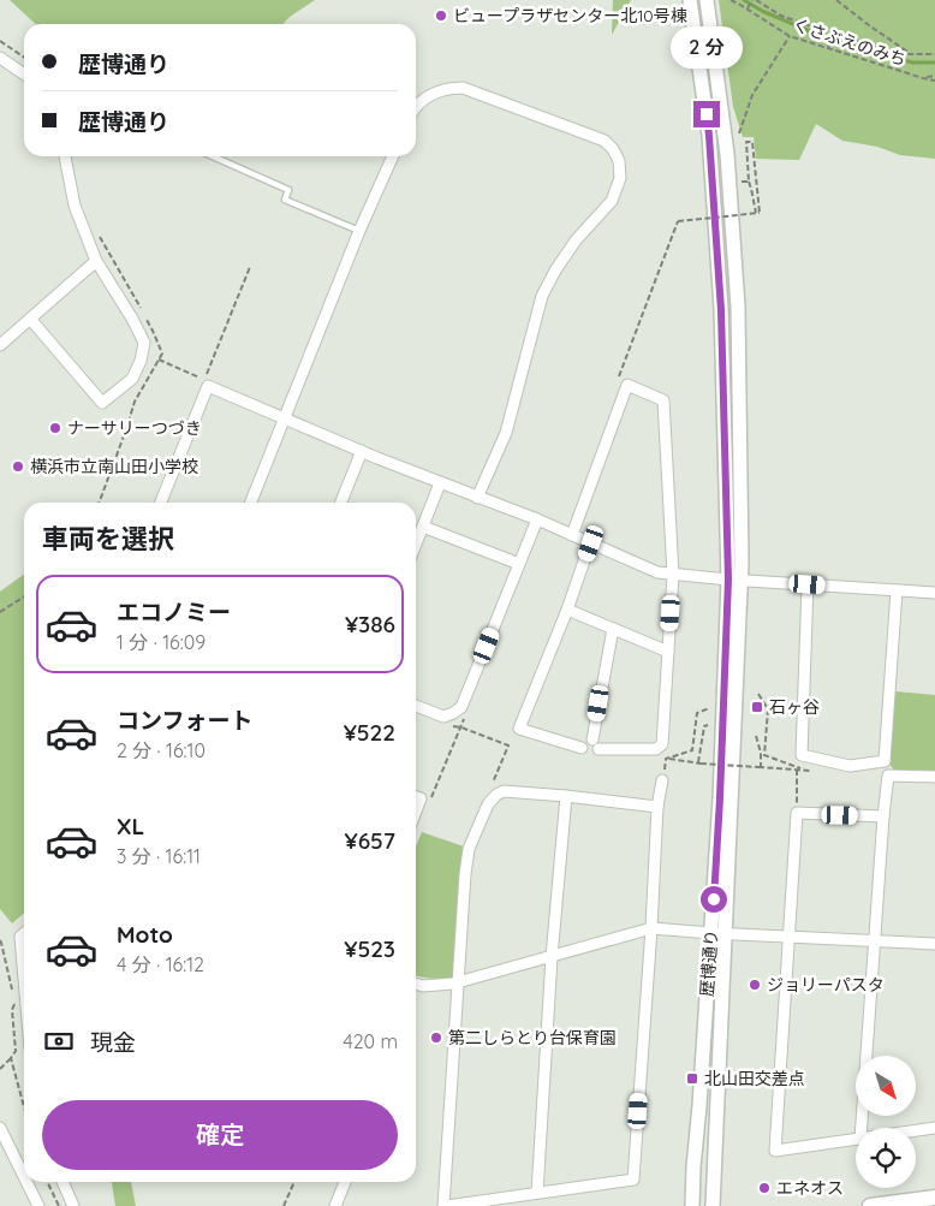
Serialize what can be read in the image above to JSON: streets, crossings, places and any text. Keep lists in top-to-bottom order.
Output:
{
  "streets": {
    "street": ["歴博通り"],
    "path": ["くさぶえのみち"]
  },
  "places": {
    "other": [
      "ビュープラザセンター北10号棟",
      "ナーサリーつづき",
      "横浜市立南山田小学校",
      "ジョリーパスタ",
      "第二しらとり台保育園",
      "エネオス"
    ],
    "transit": ["石ヶ谷", "北山田交差点"]
  },
  "north": "bottom right",
  "page": {
    "banner": ["歴博通り", "歴博通り"],
    "bubble": "2 分",
    "heading": "車両を選択",
    "list": [
      {
        "name": "エコノミー",
        "note": "1 分 · 16:09",
        "value": "¥386"
      },
      {
        "name": "コンフォート",
        "note": "2 分 · 16:10",
        "value": "¥522"
      },
      {
        "name": "XL",
        "note": "3 分 · 16:11",
        "value": "¥657"
      },
      {
        "name": "Moto",
        "note": "4 分 · 16:12",
        "value": "¥523"
      }
    ],
    "pay": ["現金", "420 m"],
    "buttons": "確定"
  }
}
